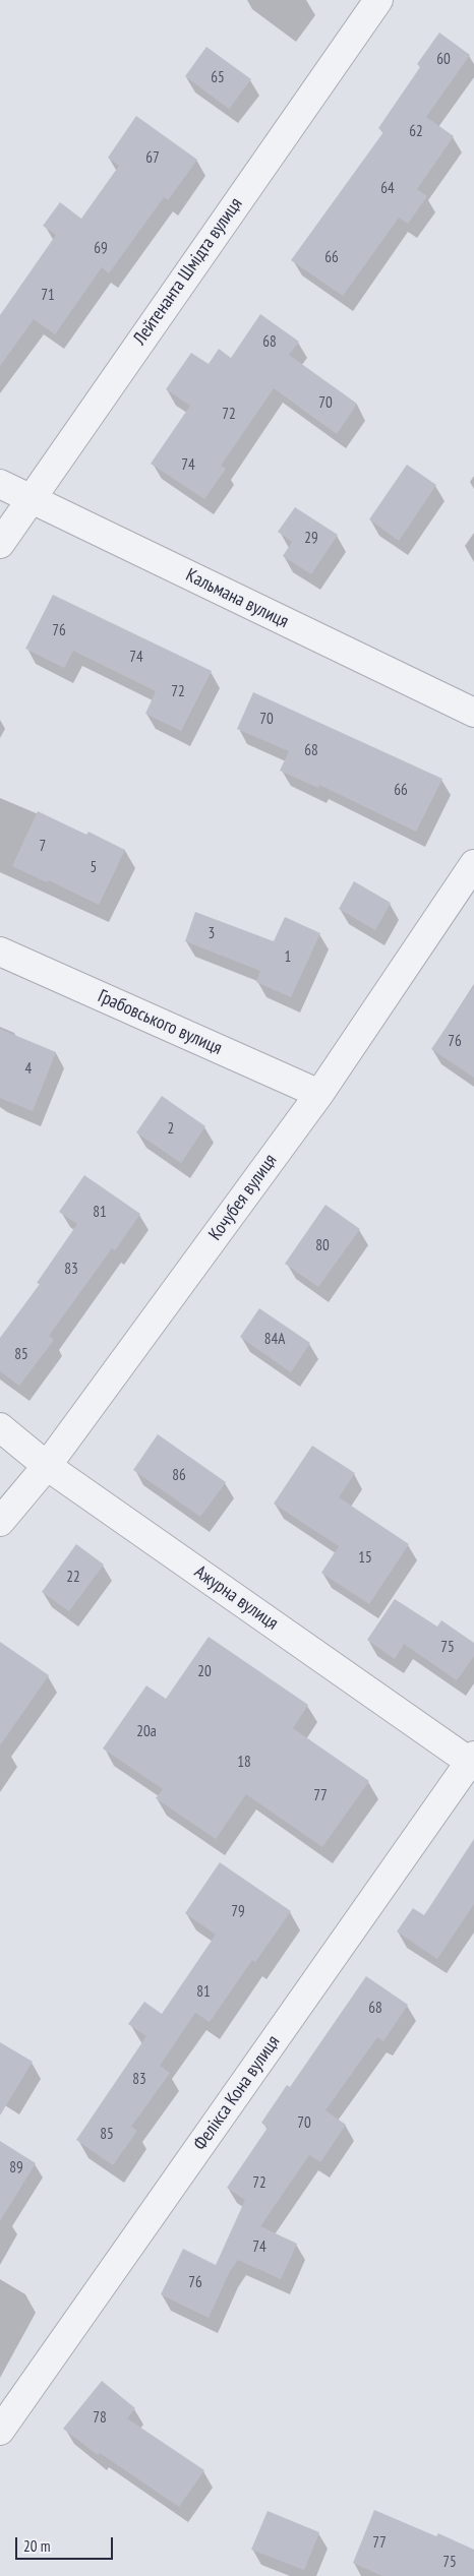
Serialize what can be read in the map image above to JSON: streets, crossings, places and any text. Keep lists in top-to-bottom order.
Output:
{
  "streets": {
    "street": [
      "Лейтенанта Шмідта вулиця",
      "Кальмана вулиця",
      "Грабовського вулиця",
      "Кочубея вулиця",
      "Ажурна вулиця",
      "Фелікса Кона вулиця"
    ]
  },
  "crossings": [
    ["Лейтенанта Шмідта вулиця", "Кальмана вулиця"],
    ["Грабовського вулиця", "Кочубея вулиця"],
    ["Кочубея вулиця", "Ажурна вулиця"],
    ["Ажурна вулиця", "Фелікса Кона вулиця"]
  ],
  "house_numbers": [
    "60",
    "65",
    "62",
    "67",
    "64",
    "69",
    "66",
    "71",
    "68",
    "70",
    "72",
    "74",
    "29",
    "76",
    "74",
    "72",
    "70",
    "68",
    "66",
    "7",
    "5",
    "3",
    "1",
    "76",
    "4",
    "2",
    "81",
    "80",
    "83",
    "84А",
    "85",
    "86",
    "15",
    "22",
    "75",
    "20",
    "20а",
    "18",
    "77",
    "79",
    "81",
    "68",
    "83",
    "70",
    "85",
    "89",
    "72",
    "74",
    "76",
    "78",
    "77",
    "75"
  ],
  "scale_bar": "20 m"
}
